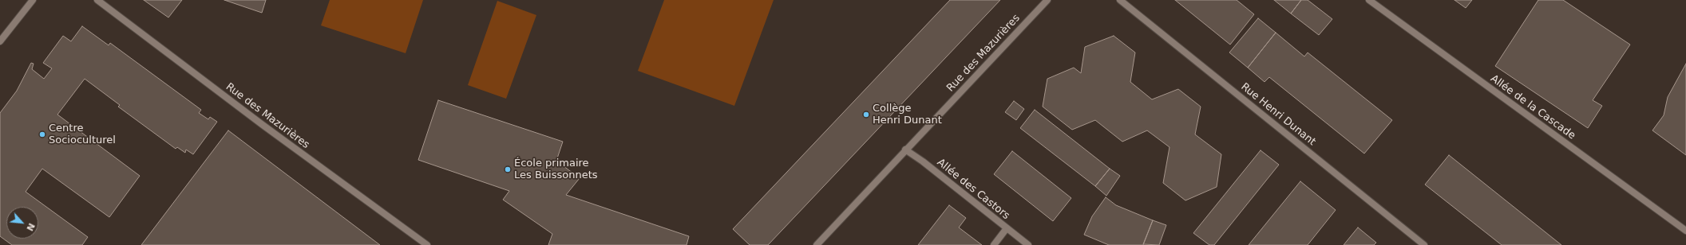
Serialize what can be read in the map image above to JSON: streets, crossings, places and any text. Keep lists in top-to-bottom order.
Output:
{
  "streets": {
    "street": [
      "Rue des Mazurières",
      "Allée de la Cascade",
      "Rue Henri Dunant",
      "Allée des Castors"
    ]
  },
  "crossings": [
    ["Rue des Mazurières", "Allée des Castors"]
  ],
  "places": ["Collège Henri Dunant", "Centre Socioculturel", "École primaire Les Buissonnets"],
  "north": "bottom right"
}
